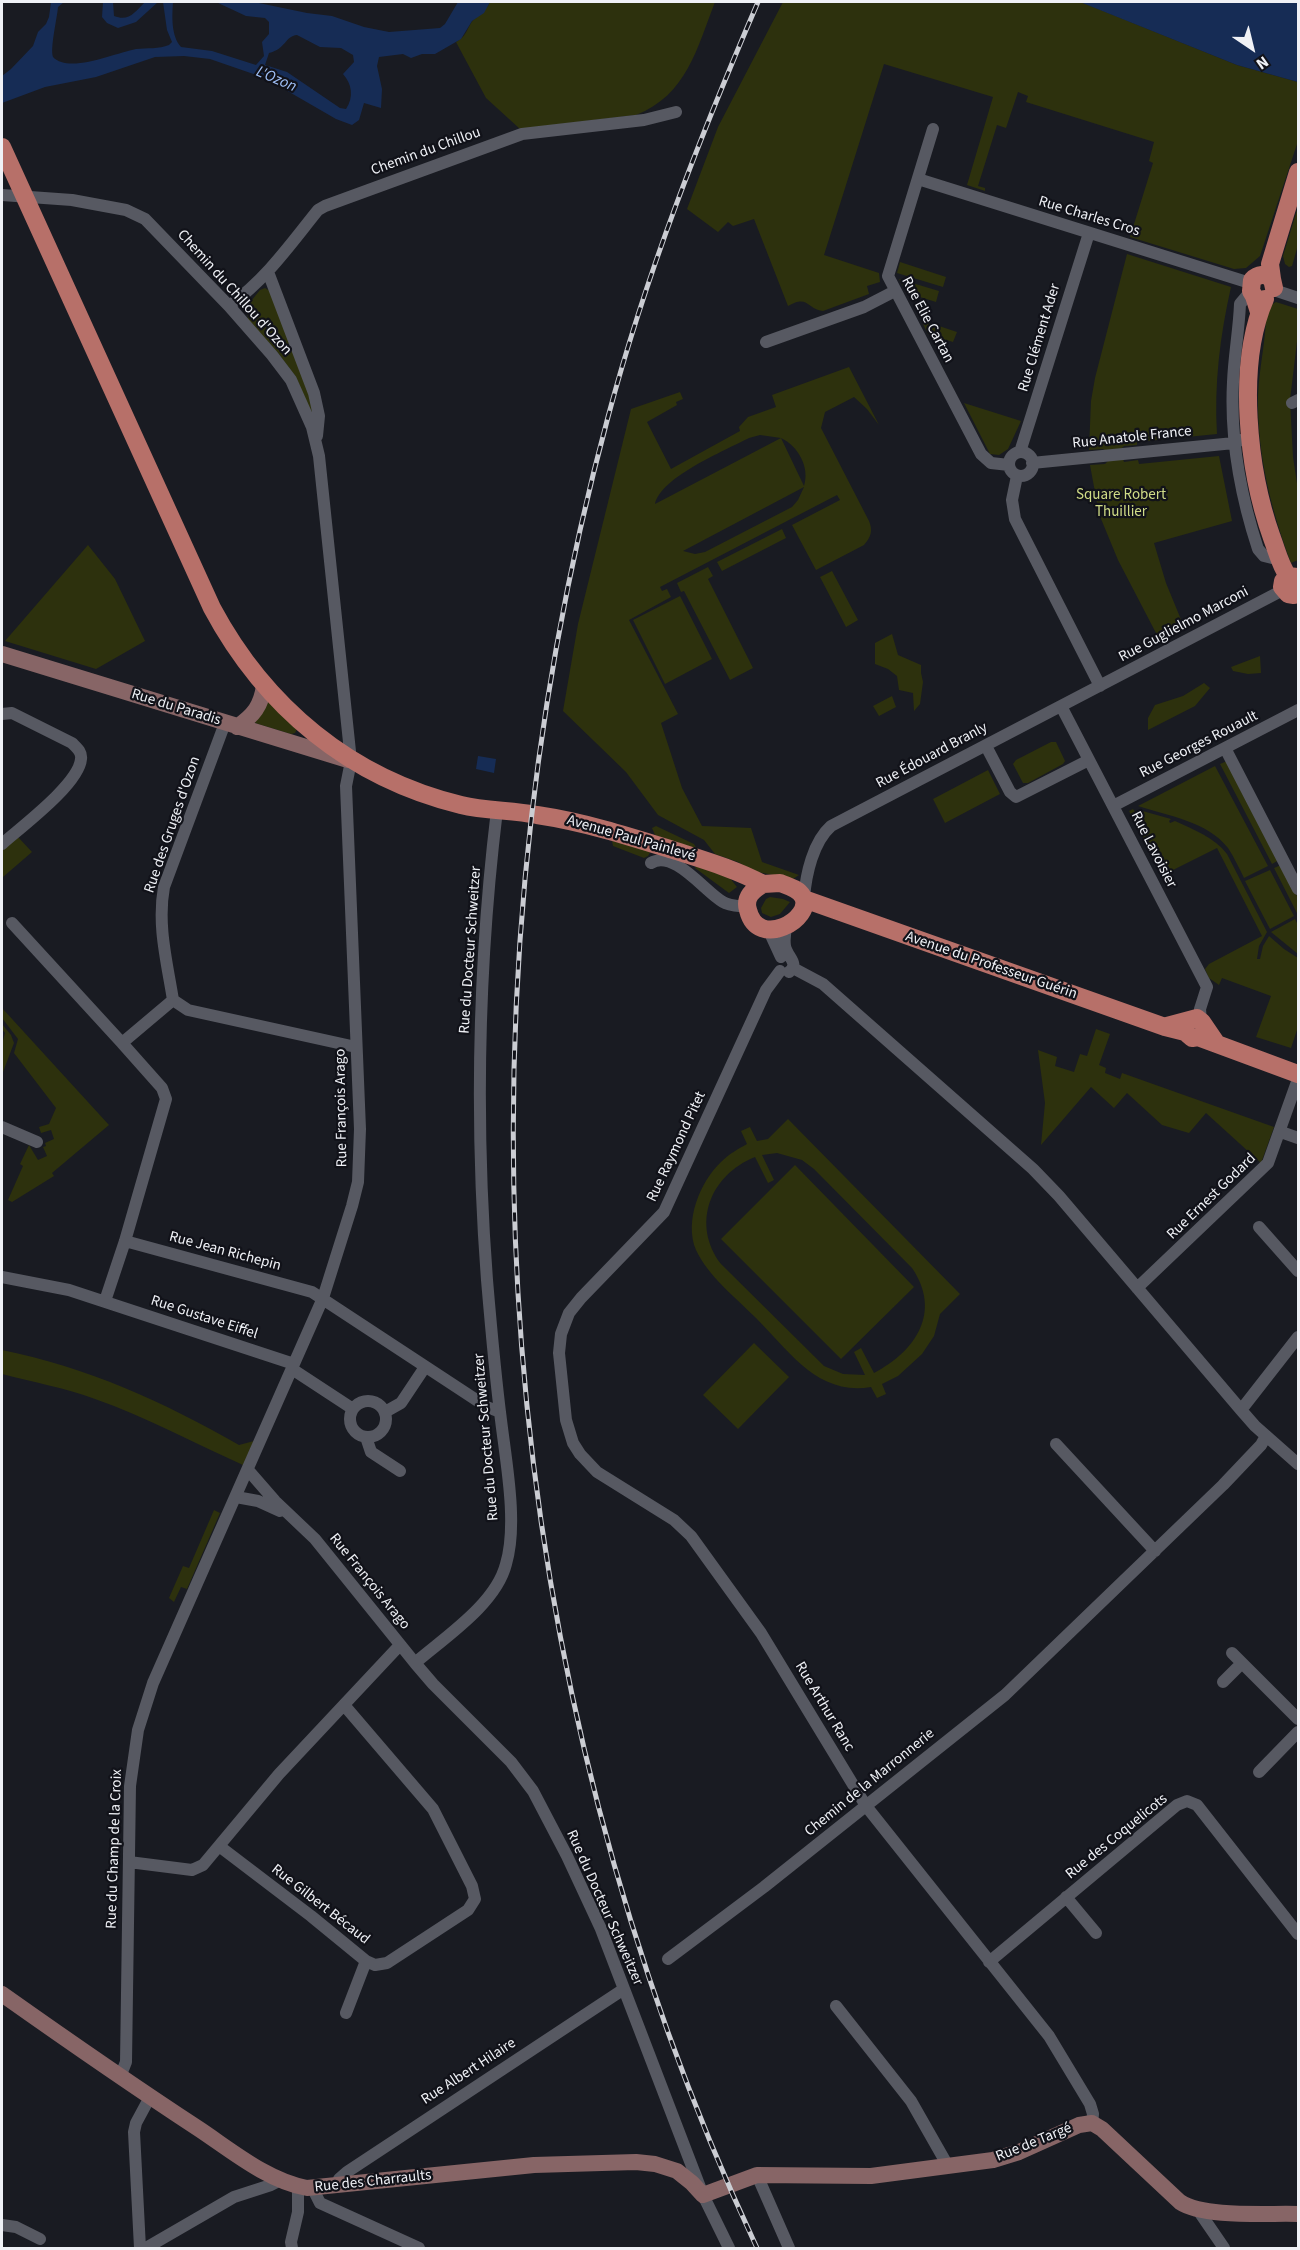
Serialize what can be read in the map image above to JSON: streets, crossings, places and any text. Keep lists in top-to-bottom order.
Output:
{
  "streets": {
    "main road": ["Avenue Paul Painlevé", "Avenue du Professeur Guérin"],
    "street": [
      "Chemin du Chillou",
      "Rue Charles Cros",
      "Chemin du Chillou d'Ozon",
      "Rue Elie Cartan",
      "Rue Clément Ader",
      "Rue Anatole France",
      "Rue Guglielmo Marconi",
      "Rue du Paradis",
      "Rue Georges Rouault",
      "Rue Édouard Branly",
      "Rue des Gruges d'Ozon",
      "Rue Lavoisier",
      "Rue du Docteur Schweitzer",
      "Rue François Arago",
      "Rue Raymond Pitet",
      "Rue Ernest Godard",
      "Rue Jean Richepin",
      "Rue Gustave Eiffel",
      "Rue Arthur Ranc",
      "Chemin de la Marronnerie",
      "Rue des Coquelicots",
      "Rue du Champ de la Croix",
      "Rue Gilbert Bécaud",
      "Rue Albert Hilaire",
      "Rue de Targé",
      "Rue des Charraults"
    ]
  },
  "crossings": [
    ["Chemin du Chillou", "Chemin du Chillou d'Ozon"],
    ["Rue Charles Cros", "Rue Elie Cartan"],
    ["Rue Charles Cros", "Rue Clément Ader"],
    ["Chemin du Chillou d'Ozon", "Rue du Paradis"],
    ["Chemin du Chillou d'Ozon", "Avenue Paul Painlevé"],
    ["Chemin du Chillou d'Ozon", "Rue François Arago"],
    ["Rue Elie Cartan", "Rue Clément Ader"],
    ["Rue Elie Cartan", "Rue Anatole France"],
    ["Rue Clément Ader", "Rue Anatole France"],
    ["Rue Guglielmo Marconi", "Rue Édouard Branly"],
    ["Rue du Paradis", "Rue des Gruges d'Ozon"],
    ["Rue du Paradis", "Avenue Paul Painlevé"],
    ["Rue du Paradis", "Rue François Arago"],
    ["Rue Georges Rouault", "Rue Lavoisier"],
    ["Rue Édouard Branly", "Avenue Paul Painlevé"],
    ["Rue Édouard Branly", "Rue Lavoisier"],
    ["Rue Édouard Branly", "Avenue du Professeur Guérin"],
    ["Avenue Paul Painlevé", "Rue du Docteur Schweitzer"],
    ["Avenue Paul Painlevé", "Avenue du Professeur Guérin"],
    ["Avenue Paul Painlevé", "Rue François Arago"],
    ["Rue Lavoisier", "Avenue du Professeur Guérin"],
    ["Rue du Docteur Schweitzer", "Rue François Arago"],
    ["Rue du Docteur Schweitzer", "Rue Jean Richepin"],
    ["Rue du Docteur Schweitzer", "Rue Albert Hilaire"],
    ["Rue du Docteur Schweitzer", "Rue de Targé"],
    ["Rue du Docteur Schweitzer", "Rue des Charraults"],
    ["Rue François Arago", "Rue Jean Richepin"],
    ["Rue François Arago", "Rue Gustave Eiffel"],
    ["Rue François Arago", "Rue du Champ de la Croix"],
    ["Rue Raymond Pitet", "Rue Arthur Ranc"],
    ["Rue Arthur Ranc", "Chemin de la Marronnerie"],
    ["Rue Arthur Ranc", "Rue des Coquelicots"],
    ["Rue Arthur Ranc", "Rue de Targé"],
    ["Rue du Champ de la Croix", "Rue des Charraults"],
    ["Rue Albert Hilaire", "Rue des Charraults"],
    ["Rue de Targé", "Rue des Charraults"]
  ],
  "water": ["L'Ozon"],
  "parks": ["Square Robert Thuillier"],
  "north": "bottom right"
}
